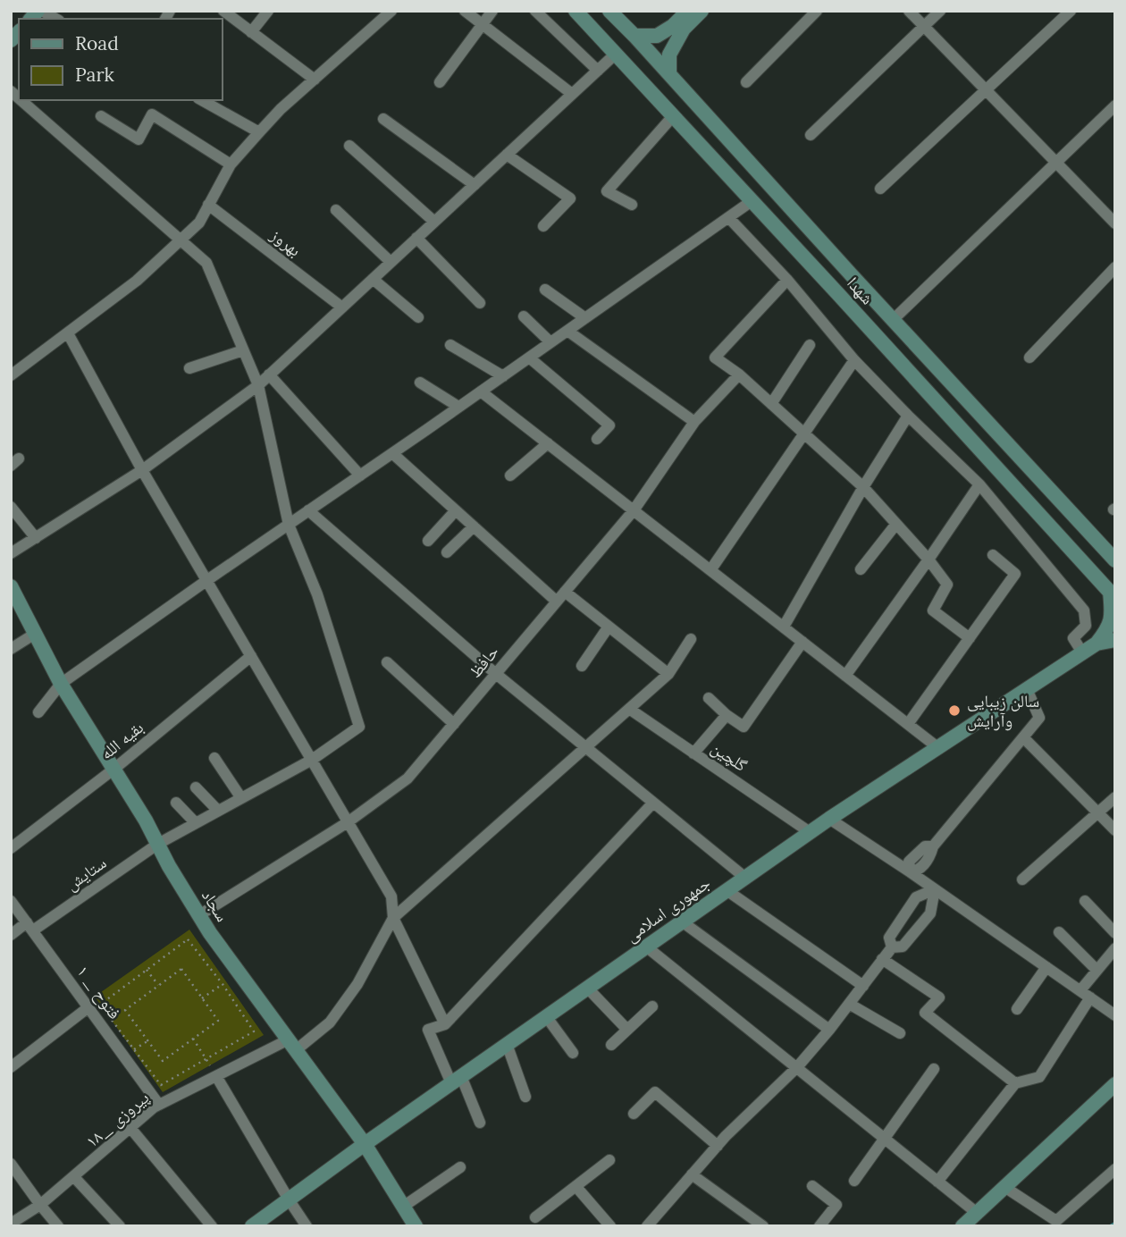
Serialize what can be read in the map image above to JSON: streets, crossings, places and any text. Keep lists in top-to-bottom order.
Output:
{
  "streets": {
    "street": [
      "بهروز",
      "شهدا",
      "حافظ",
      "بقیه الله",
      "گلچین",
      "ستایش",
      "سجاد",
      "جمهوری اسلامی",
      "فتوح _ ۱",
      "پیروزی _۱۸"
    ]
  },
  "crossings": [
    ["حافظ", "سجاد"],
    ["بقیه الله", "سجاد"],
    ["گلچین", "جمهوری اسلامی"],
    ["گلچین", "پیروزی _۱۸"],
    ["ستایش", "سجاد"],
    ["ستایش", "فتوح _ ۱"],
    ["سجاد", "جمهوری اسلامی"],
    ["سجاد", "پیروزی _۱۸"],
    ["فتوح _ ۱", "پیروزی _۱۸"]
  ],
  "places": ["سالن زیبایی وآرایش"],
  "legend": ["Road", "Park"]
}
